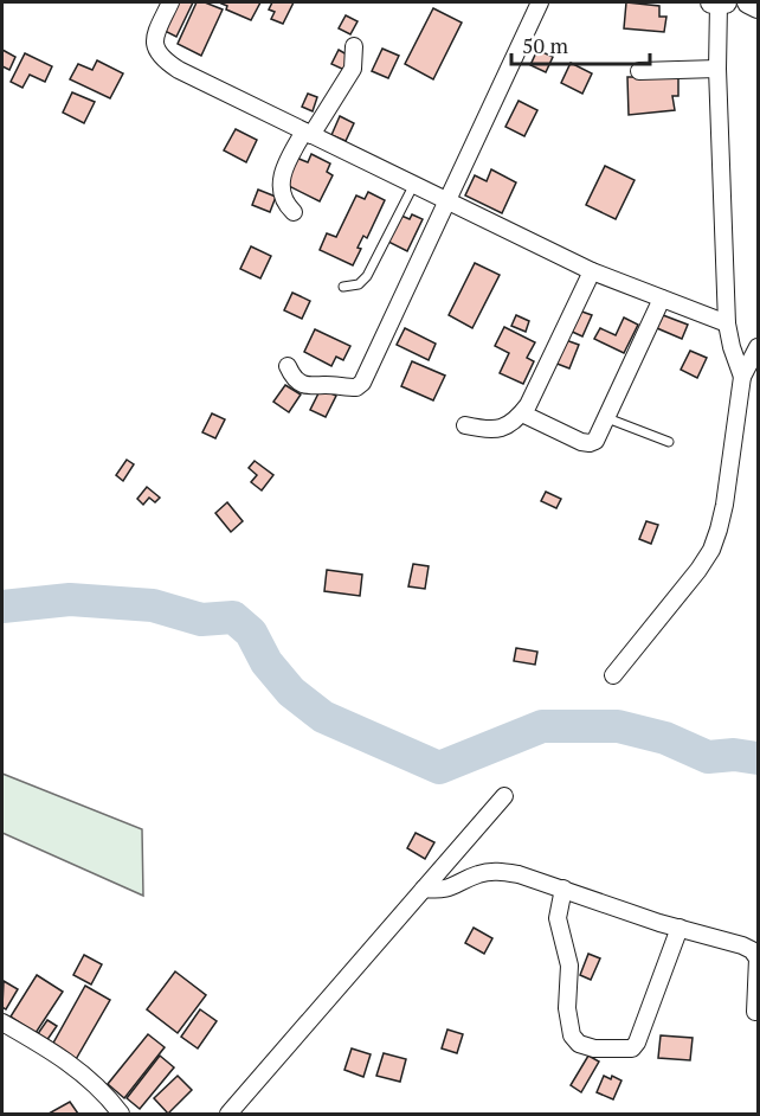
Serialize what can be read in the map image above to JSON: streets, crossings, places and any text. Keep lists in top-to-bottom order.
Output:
{
  "scale_bar": "50 m"
}
